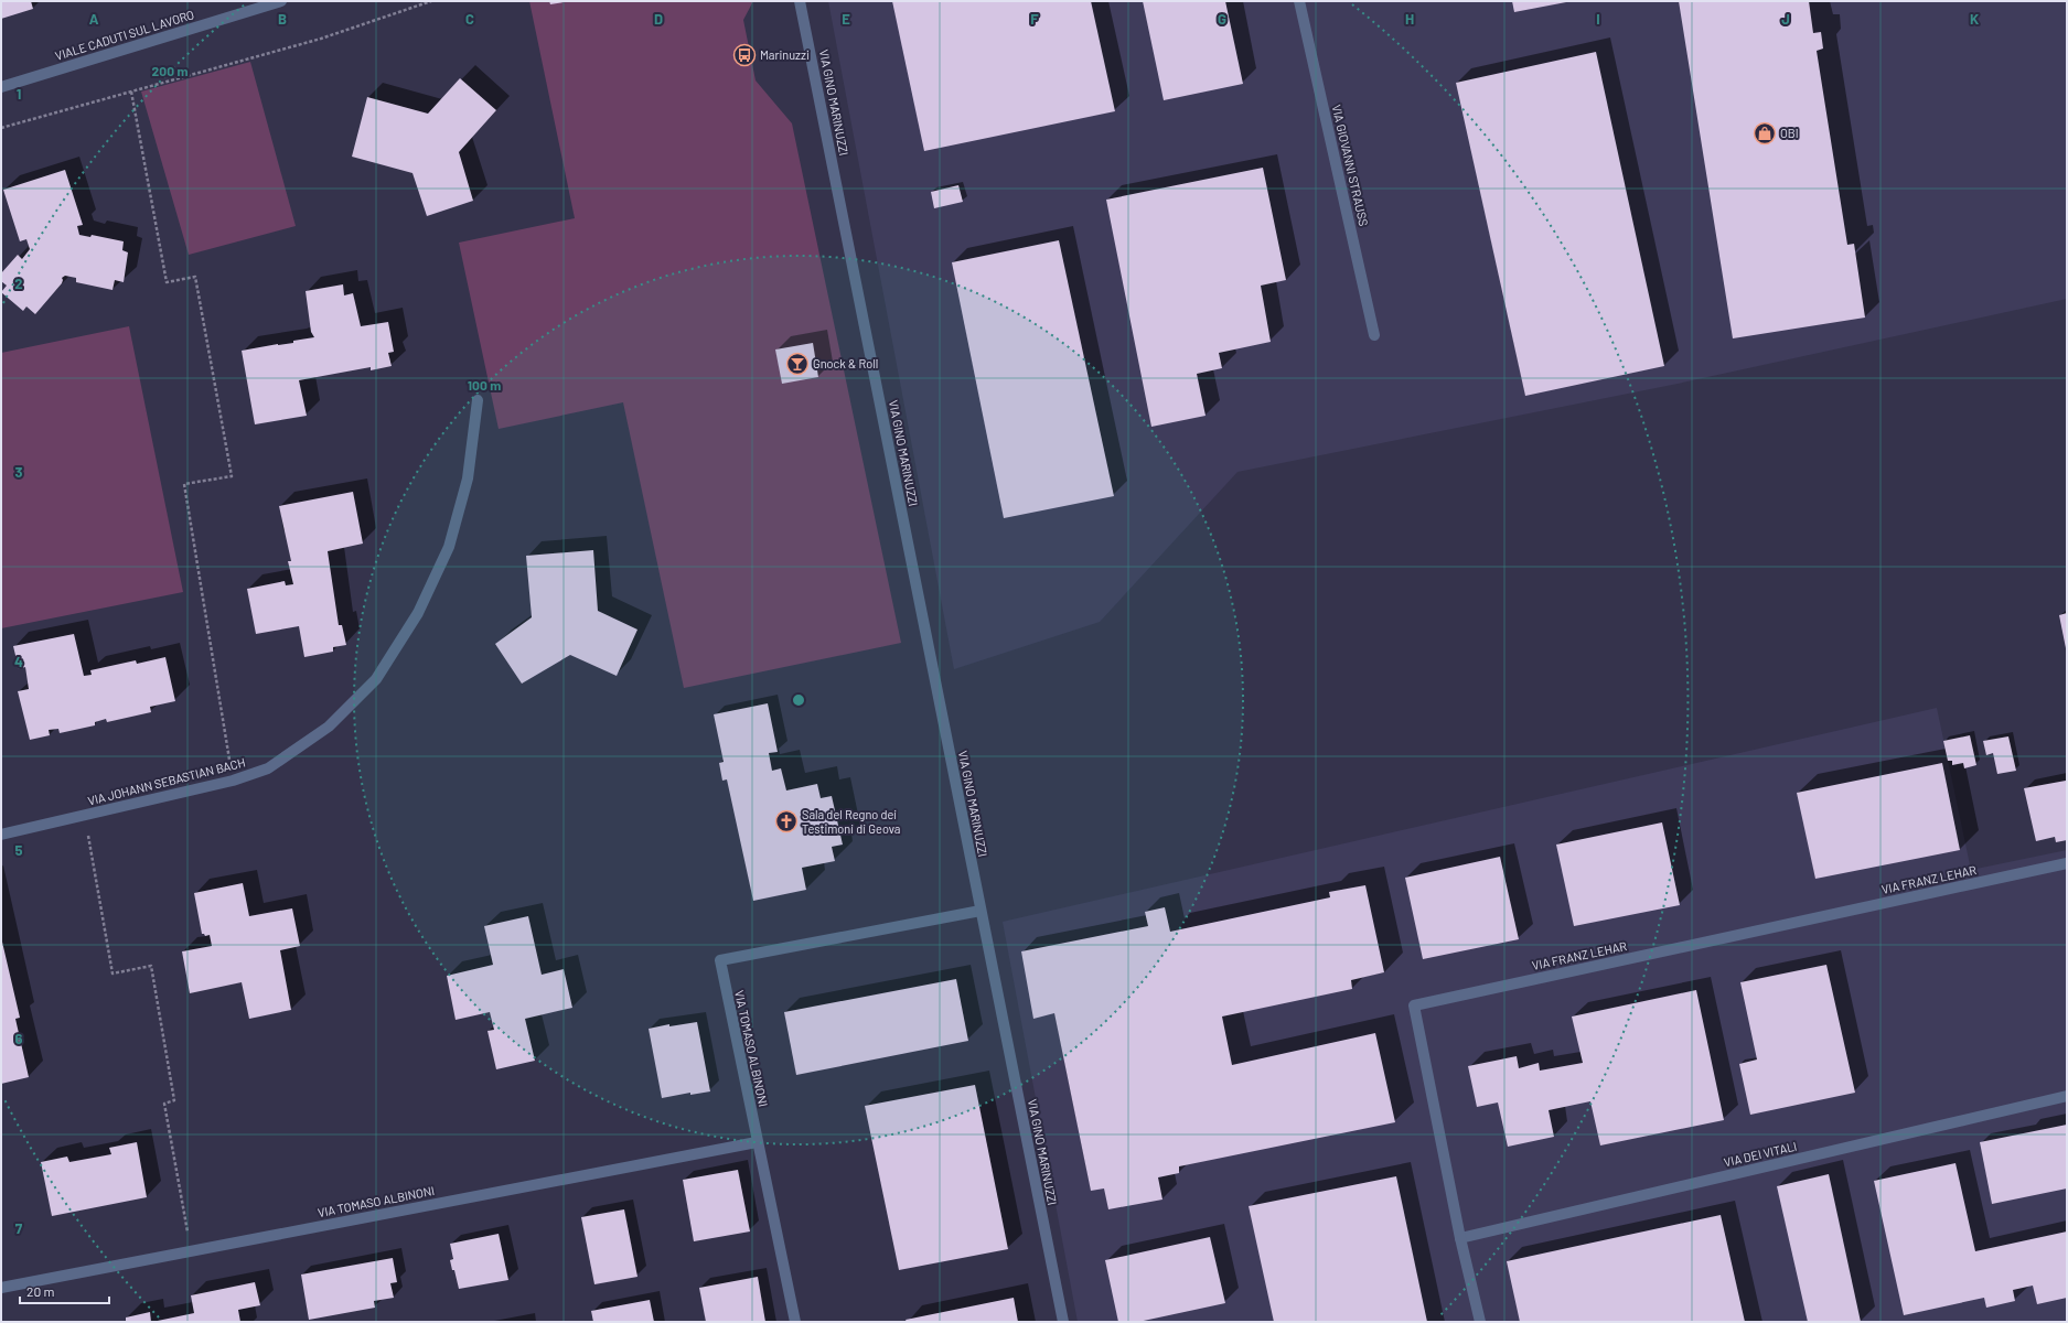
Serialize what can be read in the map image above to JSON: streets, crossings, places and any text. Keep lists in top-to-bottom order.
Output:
{
  "streets": {
    "street": [
      "VIALE CADUTI SUL LAVORO",
      "VIA GINO MARINUZZI",
      "VIA GIOVANNI STRAUSS",
      "VIA JOHANN SEBASTIAN BACH",
      "VIA FRANZ LEHAR",
      "VIA TOMASO ALBINONI",
      "VIA DEI VITALI"
    ]
  },
  "crossings": [
    ["VIA GINO MARINUZZI", "VIA TOMASO ALBINONI"],
    ["VIA FRANZ LEHAR", "VIA DEI VITALI"]
  ],
  "places": {
    "bus stop": ["Marinuzzi"],
    "shop": ["OBI"],
    "bar": ["Gnock & Roll"],
    "church": ["Sala del Regno dei Testimoni di Geova"]
  },
  "scale_bar": "20 m",
  "grid": {
    "columns": [
      "A",
      "B",
      "C",
      "D",
      "E",
      "F",
      "G",
      "H",
      "I",
      "J",
      "K"
    ],
    "rows": [
      "1",
      "2",
      "3",
      "4",
      "5",
      "6",
      "7"
    ]
  },
  "rings": ["200 m", "100 m"]
}
